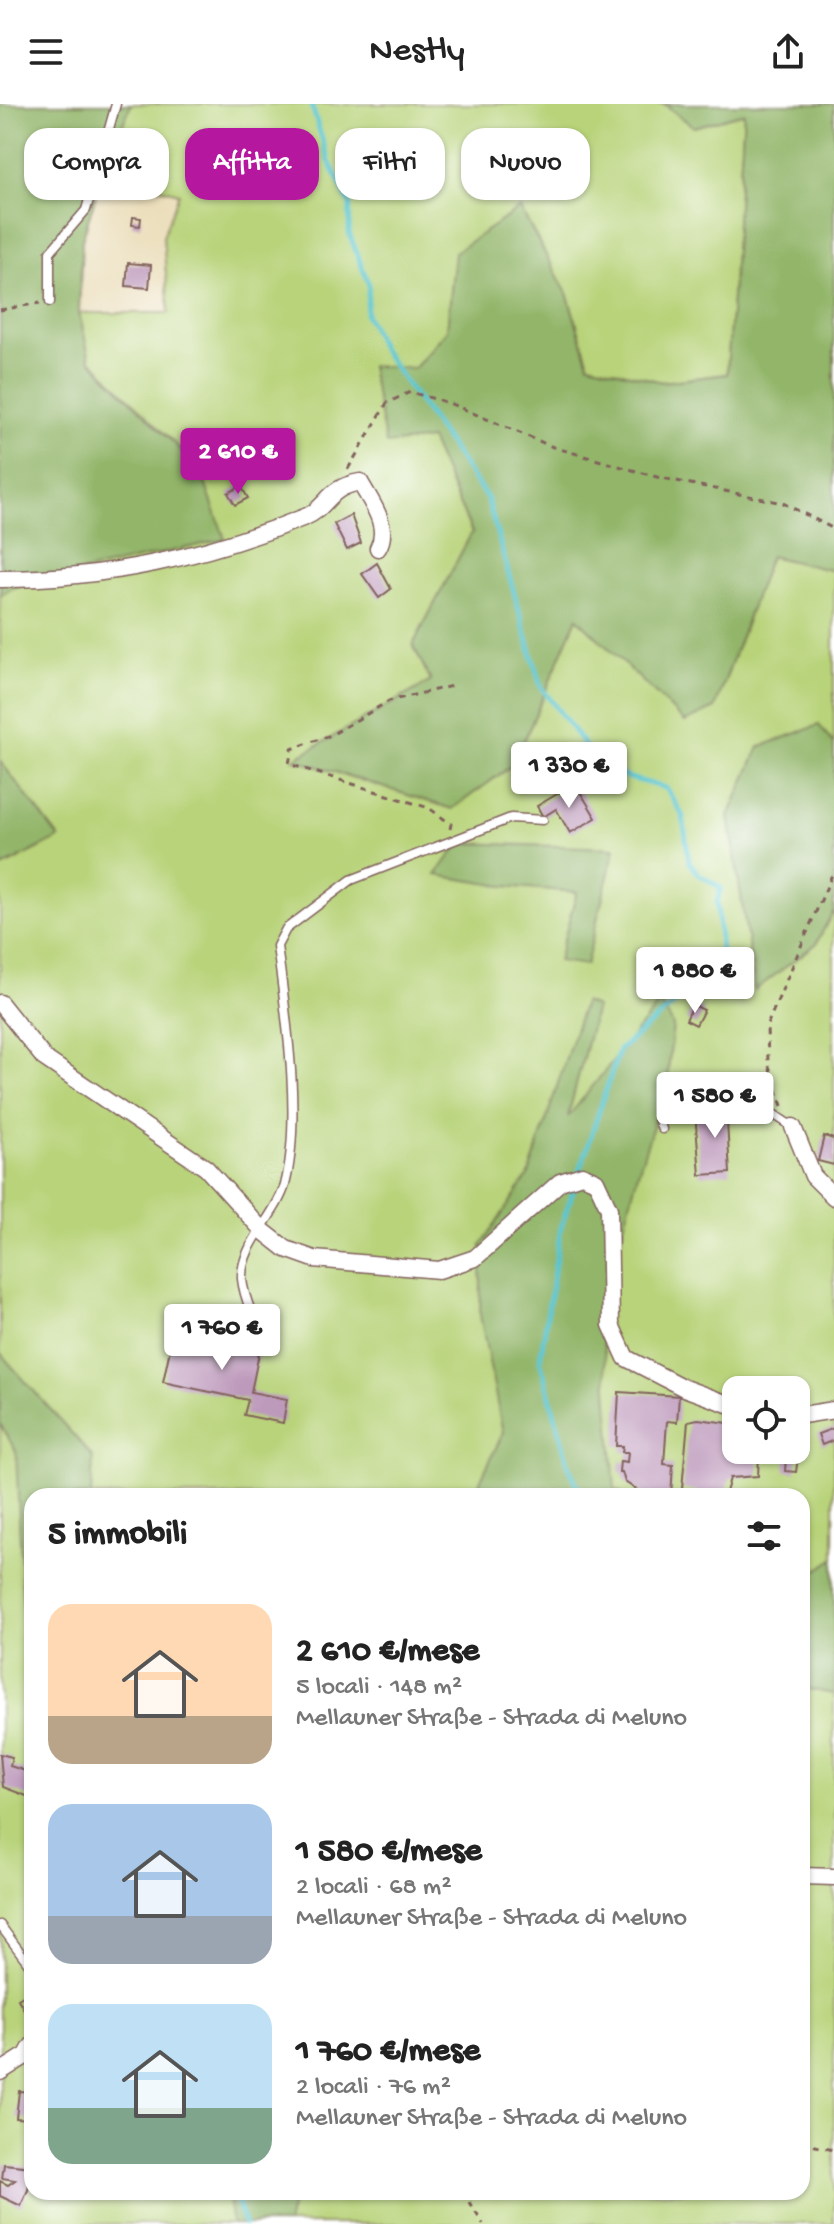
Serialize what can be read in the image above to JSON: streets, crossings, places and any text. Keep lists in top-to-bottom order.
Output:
{
  "page": {
    "header": "Nestly",
    "chip": [
      "Compra",
      "Affitta",
      "Filtri",
      "Nuovo"
    ],
    "price": [
      "2 610 €",
      "1 330 €",
      "1 880 €",
      "1 580 €",
      "1 760 €"
    ],
    "heading": "5 immobili",
    "list": [
      {
        "name": "2 610 €/mese",
        "note": "5 locali · 148 m² · Mellauner Straße - Strada di Meluno"
      },
      {
        "name": "1 580 €/mese",
        "note": "2 locali · 68 m² · Mellauner Straße - Strada di Meluno"
      },
      {
        "name": "1 760 €/mese",
        "note": "2 locali · 76 m² · Mellauner Straße - Strada di Meluno"
      }
    ]
  }
}
